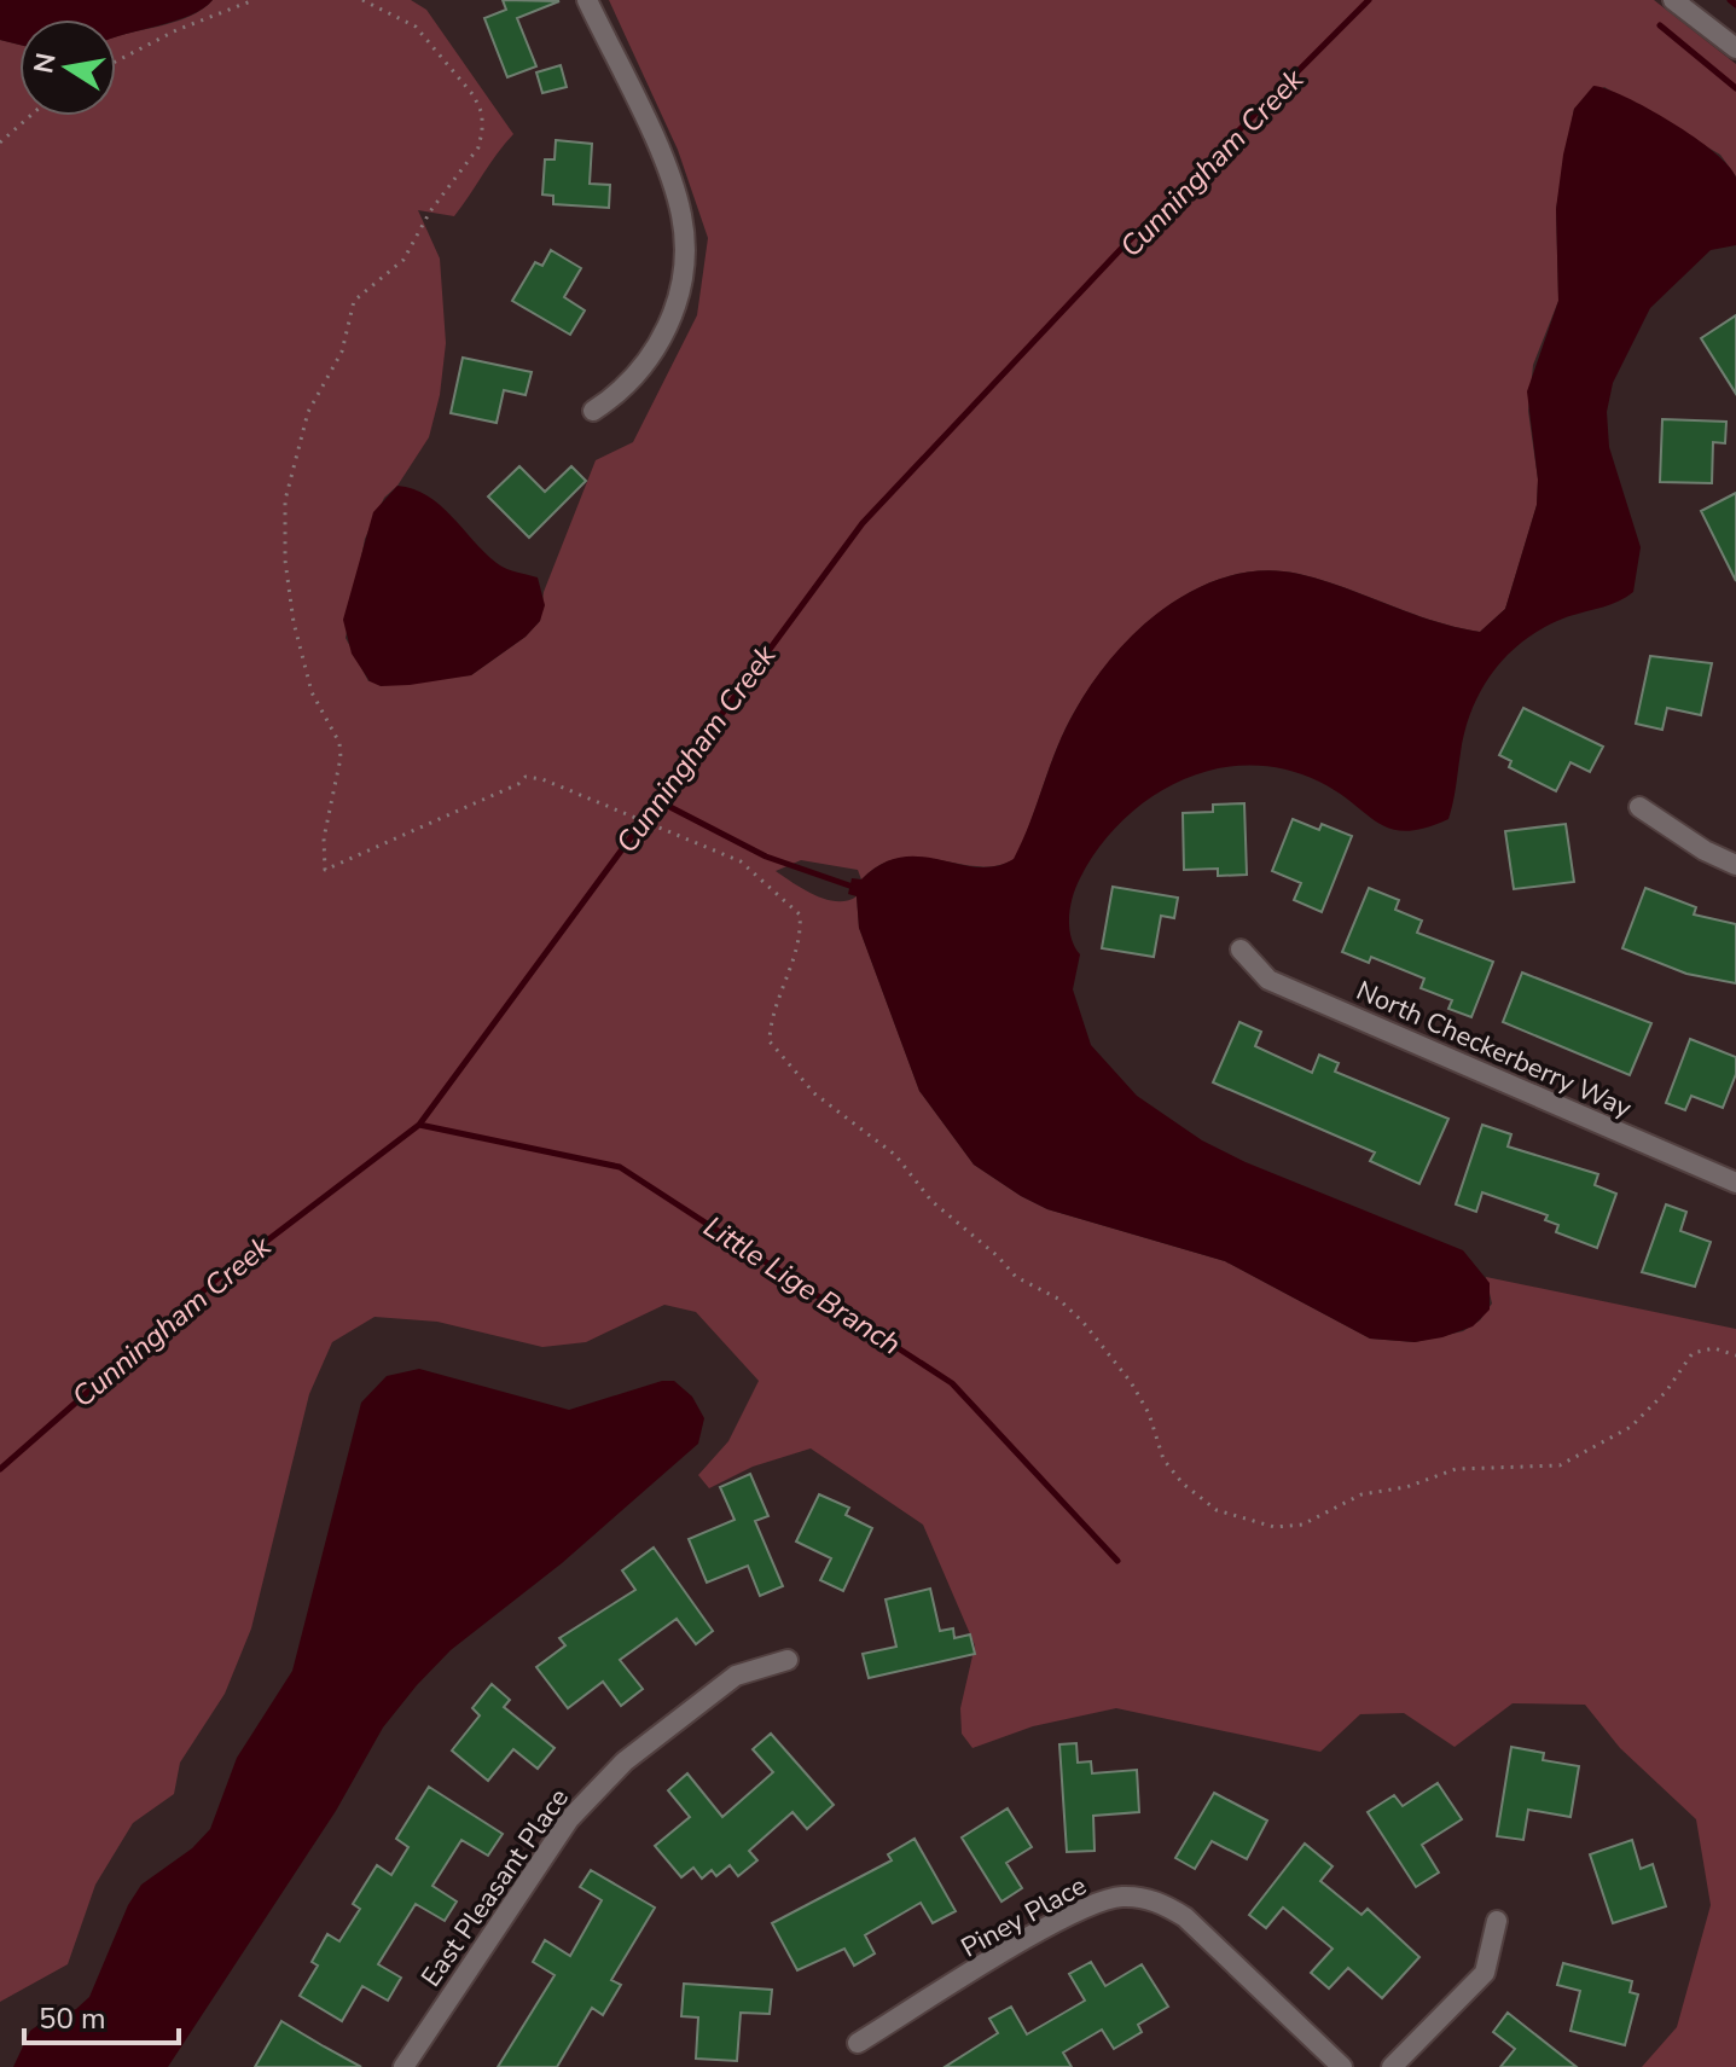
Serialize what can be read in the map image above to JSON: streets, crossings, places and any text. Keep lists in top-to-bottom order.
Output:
{
  "streets": {
    "street": ["North Checkerberry Way", "East Pleasant Place", "Piney Place"]
  },
  "water": ["Cunningham Creek", "Little Lige Branch"],
  "scale_bar": "50 m",
  "north": "left"
}
